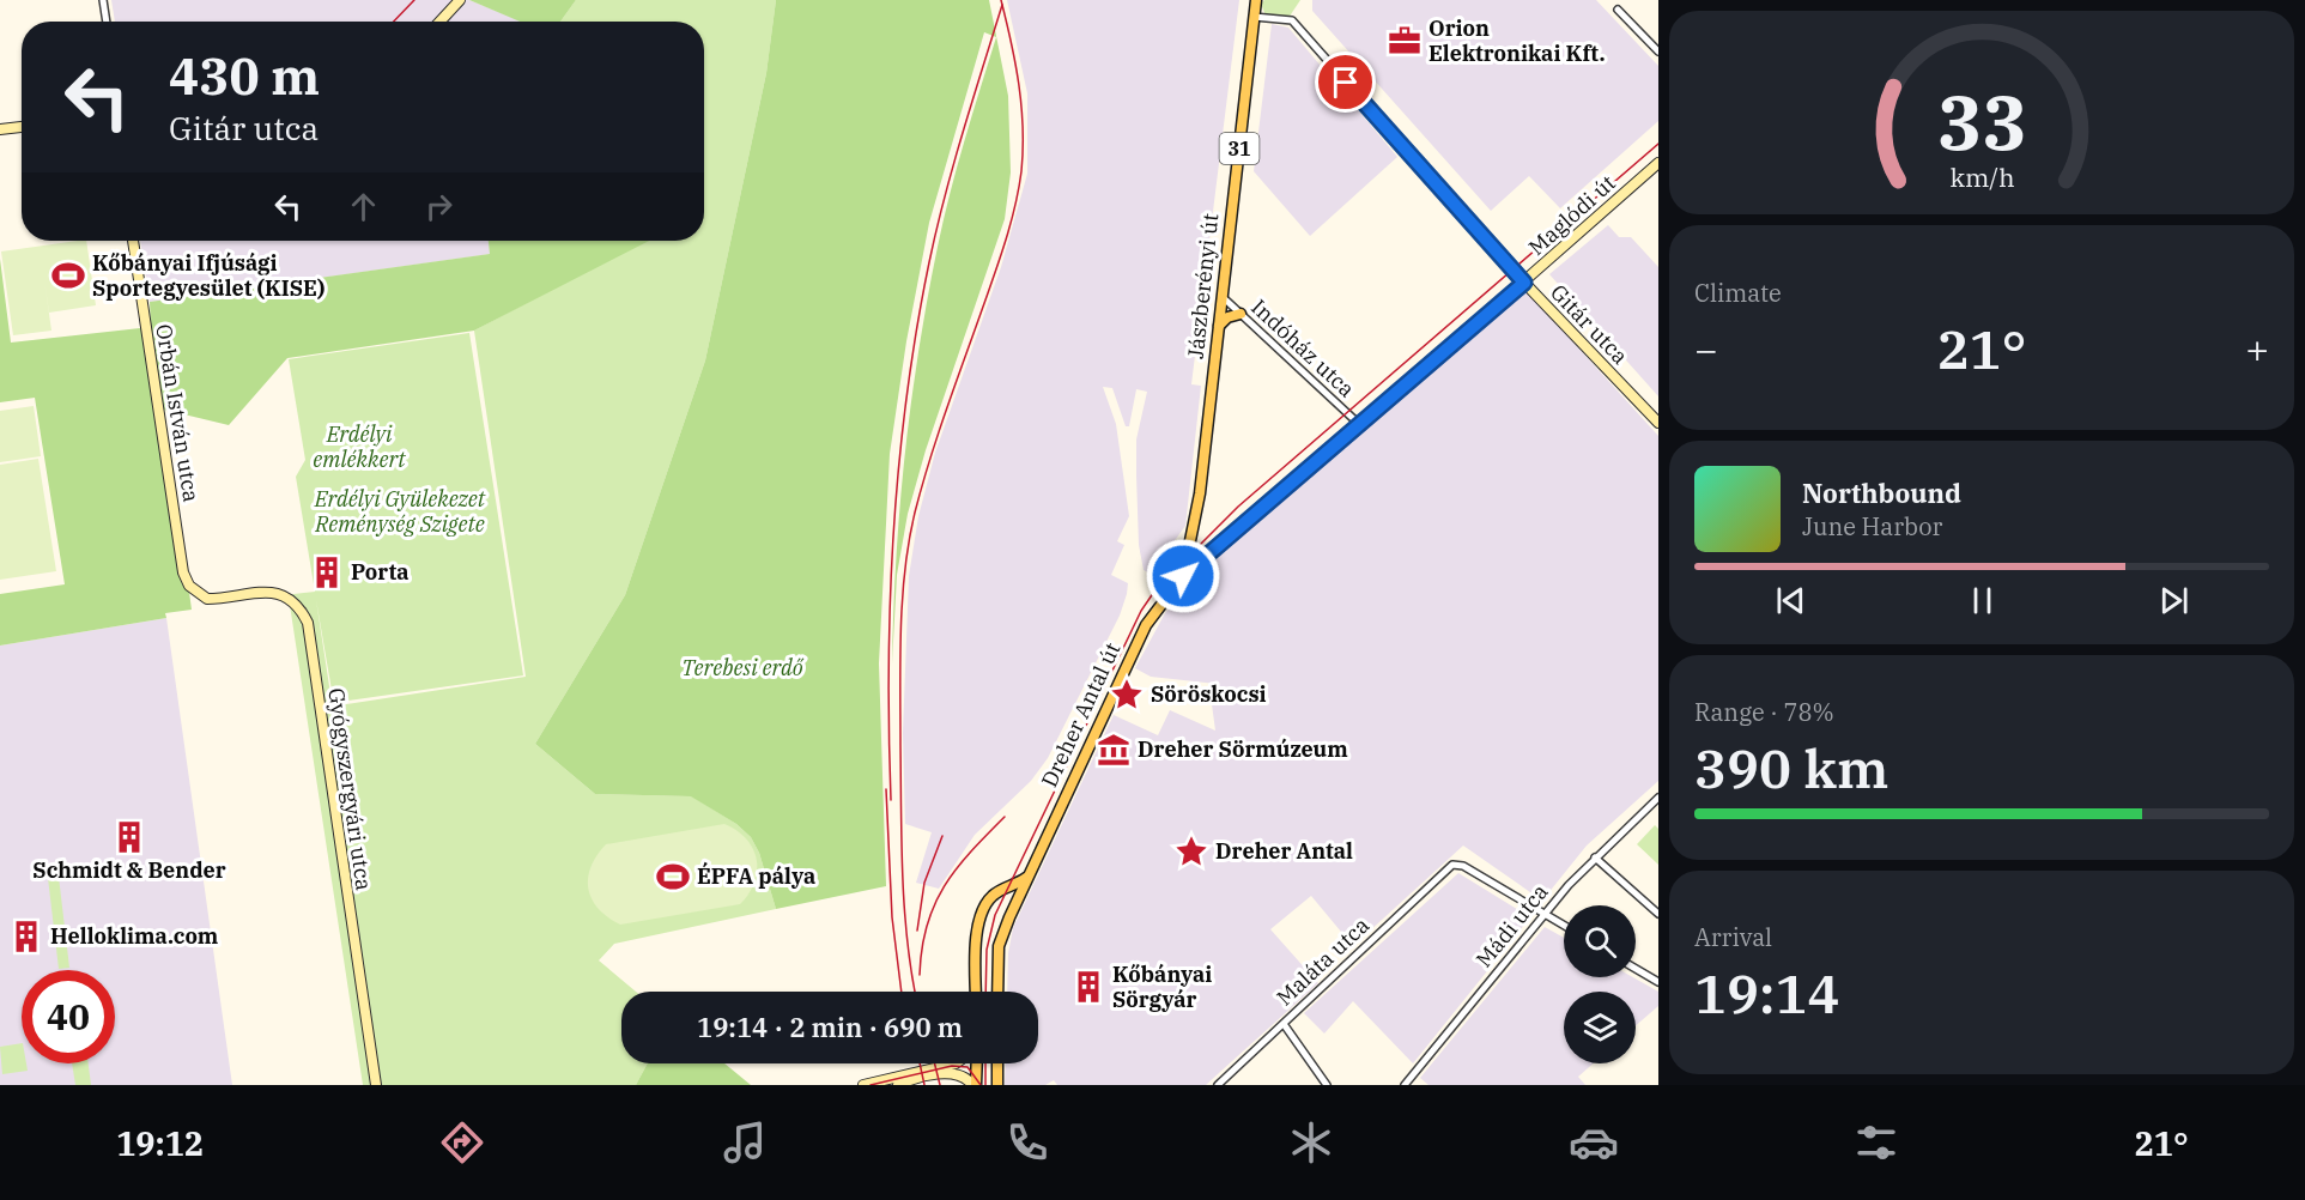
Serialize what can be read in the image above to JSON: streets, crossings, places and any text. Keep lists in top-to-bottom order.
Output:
{
  "streets": {
    "main road": ["31", "Jászberényi út", "Dreher Antal út"],
    "street": [
      "Maglódi út",
      "Gitár utca",
      "Indóház utca",
      "Orbán István utca",
      "Gyógyszergyári utca",
      "Mádi utca",
      "Maláta utca"
    ]
  },
  "crossings": [
    ["Maglódi út", "Jászberényi út"],
    ["Maglódi út", "Gitár utca"],
    ["Maglódi út", "Indóház utca"],
    ["Maglódi út", "Dreher Antal út"],
    ["Jászberényi út", "Gitár utca"],
    ["Jászberényi út", "Indóház utca"],
    ["Jászberényi út", "Dreher Antal út"],
    ["Orbán István utca", "Gyógyszergyári utca"],
    ["Mádi utca", "Maláta utca"]
  ],
  "parks": ["Erdélyi emlékkert", "Erdélyi Gyülekezet Reménység Szigete", "Terebesi erdő"],
  "places": {
    "office": ["Orion Elektronikai Kft."],
    "sports": ["Kőbányai Ifjúsági Sportegyesület (KISE)", "ÉPFA pálya"],
    "building": [
      "Porta",
      "Schmidt & Bender",
      "Helloklima.com",
      "Kőbányai Sörgyár"
    ],
    "place": ["Söröskocsi", "Dreher Antal"],
    "museum": ["Dreher Sörmúzeum"]
  },
  "page": {
    "turn": ["430 m", "Gitár utca"],
    "tile": [
      "Climate",
      ["Range · 78%", "390 km"],
      ["Arrival", "19:14"]
    ],
    "heat": ["−", "21°", "+"],
    "song": ["Northbound", "June Harbor"],
    "limit": "40",
    "trip": "19:14 · 2 min · 690 m",
    "tabs": ["19:12", "21°"],
    "gauge": ["33", "km/h"]
  }
}
